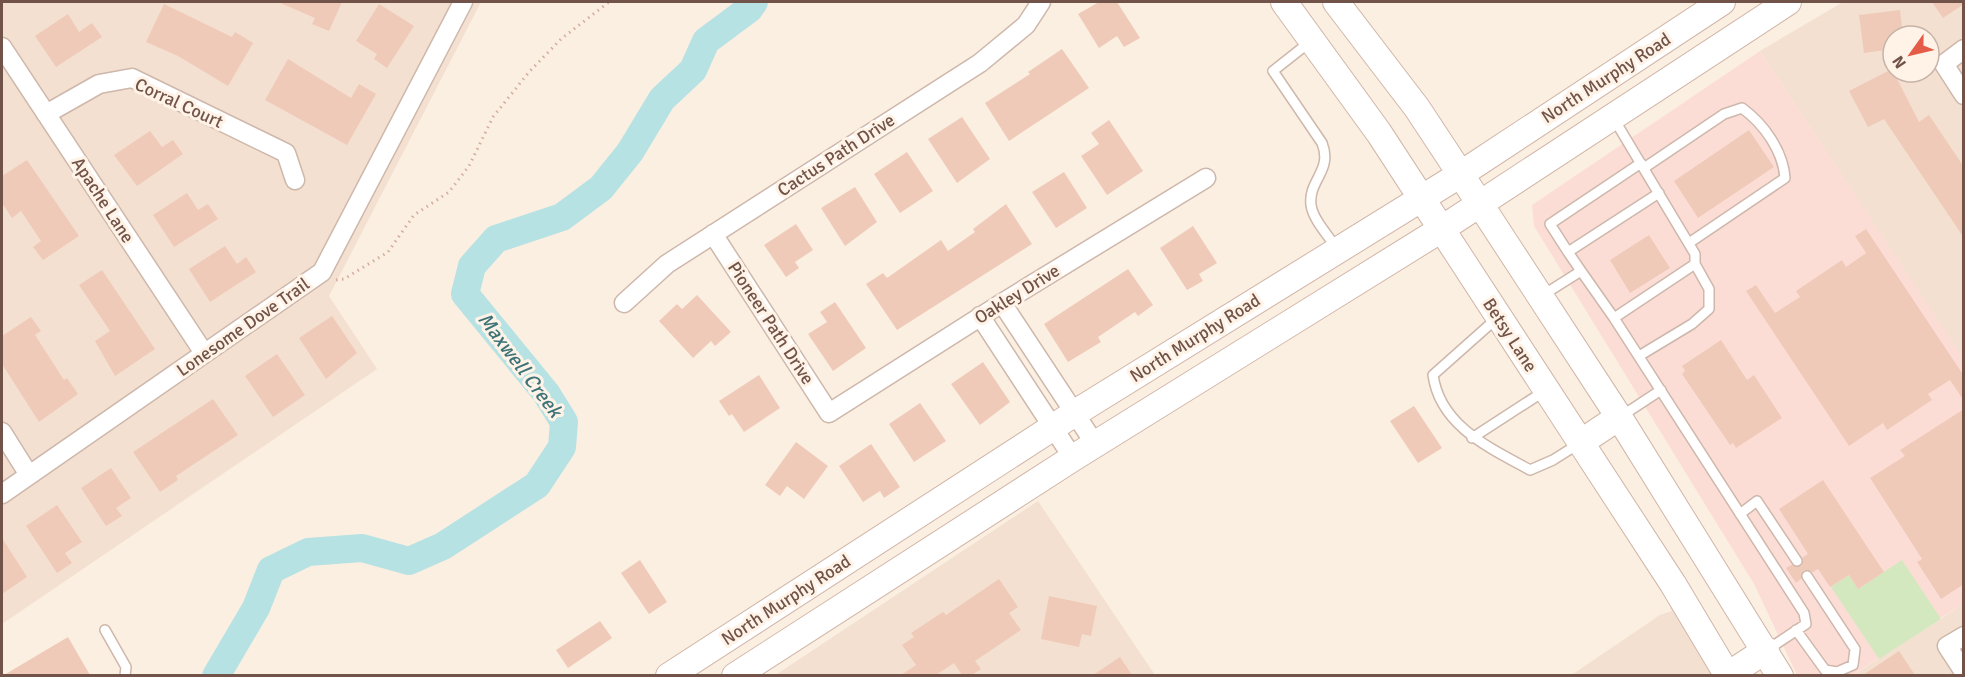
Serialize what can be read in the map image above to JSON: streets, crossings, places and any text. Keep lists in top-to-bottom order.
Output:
{
  "streets": {
    "main road": ["North Murphy Road", "Betsy Lane"],
    "street": [
      "Corral Court",
      "Cactus Path Drive",
      "Apache Lane",
      "Oakley Drive",
      "Pioneer Path Drive",
      "Lonesome Dove Trail"
    ]
  },
  "crossings": [
    ["North Murphy Road", "Betsy Lane"],
    ["Corral Court", "Apache Lane"],
    ["Cactus Path Drive", "Pioneer Path Drive"],
    ["Apache Lane", "Lonesome Dove Trail"],
    ["Oakley Drive", "Pioneer Path Drive"]
  ],
  "water": ["Maxwell Creek"],
  "north": "bottom left"
}
